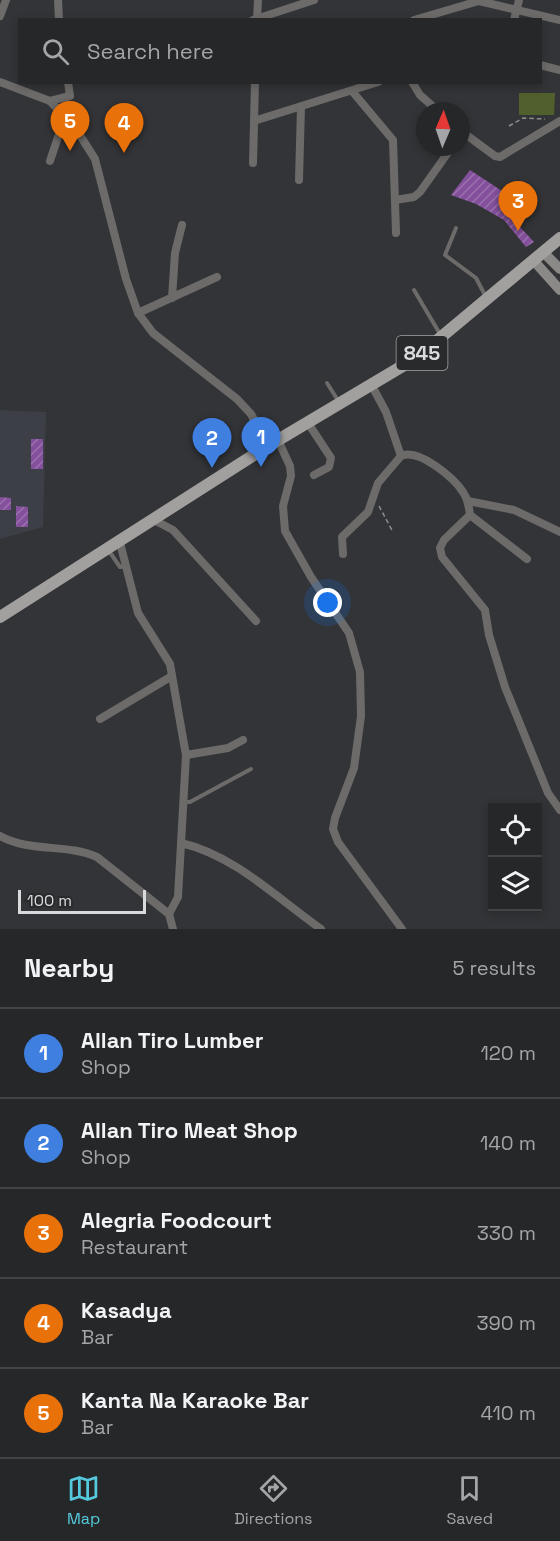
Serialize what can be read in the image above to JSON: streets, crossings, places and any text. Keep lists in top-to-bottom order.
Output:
{
  "streets": {
    "main road": ["845"]
  },
  "scale_bar": "100 m",
  "north": "top",
  "page": {
    "search": "Search here",
    "pins": [
      "5",
      "4",
      "3",
      "1",
      "2"
    ],
    "scale": "100 m",
    "heading": ["Nearby", "5 results"],
    "list": [
      {
        "mark": "1",
        "name": "Allan Tiro Lumber",
        "note": "Shop",
        "value": "120 m"
      },
      {
        "mark": "2",
        "name": "Allan Tiro Meat Shop",
        "note": "Shop",
        "value": "140 m"
      },
      {
        "mark": "3",
        "name": "Alegria Foodcourt",
        "note": "Restaurant",
        "value": "330 m"
      },
      {
        "mark": "4",
        "name": "Kasadya",
        "note": "Bar",
        "value": "390 m"
      },
      {
        "mark": "5",
        "name": "Kanta Na Karaoke Bar",
        "note": "Bar",
        "value": "410 m"
      }
    ],
    "nav": ["Map", "Directions", "Saved"]
  }
}
